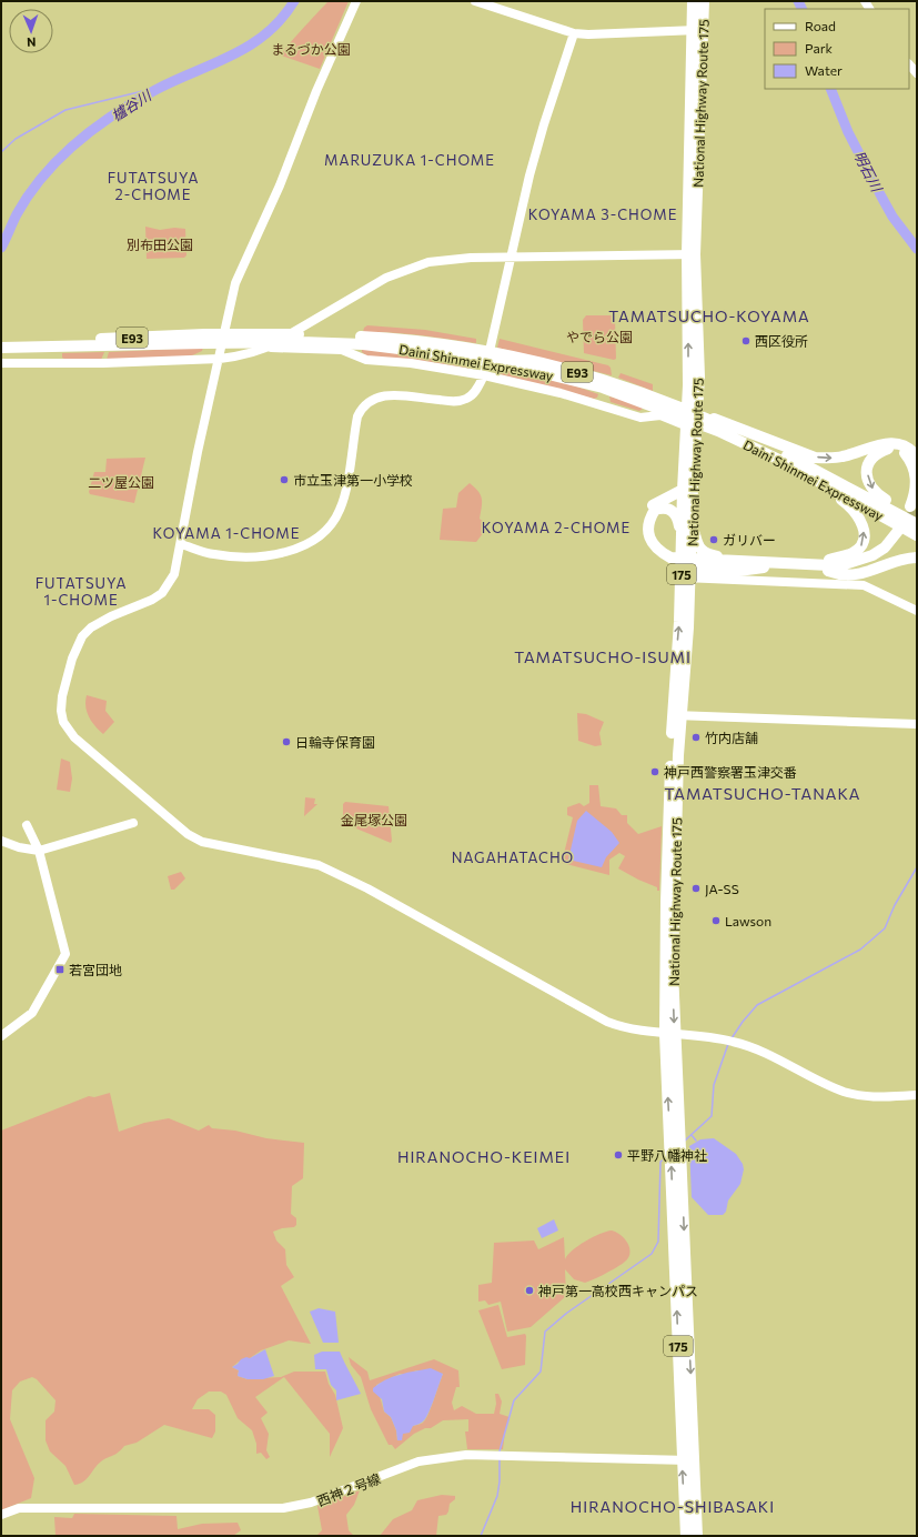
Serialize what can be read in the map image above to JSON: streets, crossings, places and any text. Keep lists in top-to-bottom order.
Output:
{
  "streets": {
    "highway": [
      "National Highway Route 175",
      "E93",
      "Daini Shinmei Expressway",
      "175"
    ],
    "street": ["西神２号線"]
  },
  "crossings": [
    ["National Highway Route 175", "西神２号線"]
  ],
  "districts": [
    "MARUZUKA 1-CHOME",
    "FUTATSUYA 2-CHOME",
    "KOYAMA 3-CHOME",
    "TAMATSUCHO-KOYAMA",
    "KOYAMA 2-CHOME",
    "KOYAMA 1-CHOME",
    "FUTATSUYA 1-CHOME",
    "TAMATSUCHO-ISUMI",
    "TAMATSUCHO-TANAKA",
    "NAGAHATACHO",
    "HIRANOCHO-KEIMEI",
    "HIRANOCHO-SHIBASAKI"
  ],
  "water": ["櫨谷川", "明石川"],
  "parks": [
    "まるづか公園",
    "別布田公園",
    "やでら公園",
    "二ツ屋公園",
    "金尾塚公園"
  ],
  "places": {
    "other": [
      "西区役所",
      "市立玉津第一小学校",
      "ガリバー",
      "竹内店舗",
      "日輪寺保育園",
      "神戸西警察署玉津交番",
      "JA-SS",
      "Lawson",
      "平野八幡神社",
      "神戸第一高校西キャンパス"
    ],
    "transit": ["若宮団地"]
  },
  "legend": ["Road", "Park", "Water"],
  "north": "bottom"
}
